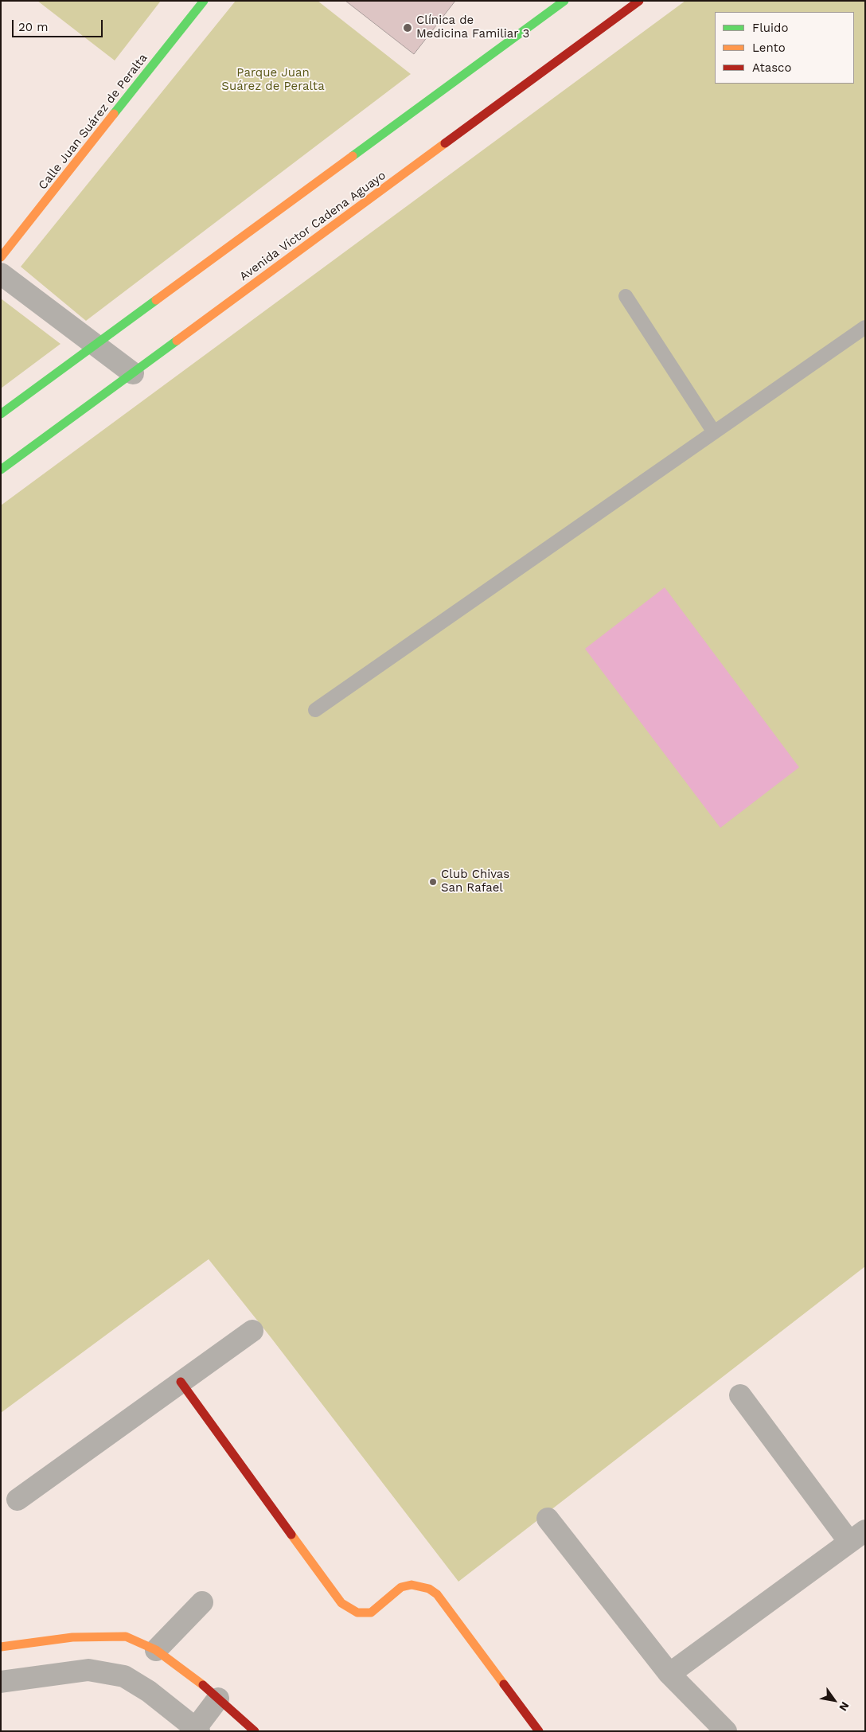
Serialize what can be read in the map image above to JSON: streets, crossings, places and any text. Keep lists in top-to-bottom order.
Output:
{
  "streets": {
    "street": ["Calle Juan Suárez de Peralta", "Avenida Víctor Cadena Aguayo"]
  },
  "parks": ["Parque Juan Suárez de Peralta"],
  "places": ["Clínica de Medicina Familiar 3", "Club Chivas San Rafael"],
  "legend": ["Fluido", "Lento", "Atasco"],
  "scale_bar": "20 m",
  "north": "bottom right"
}
